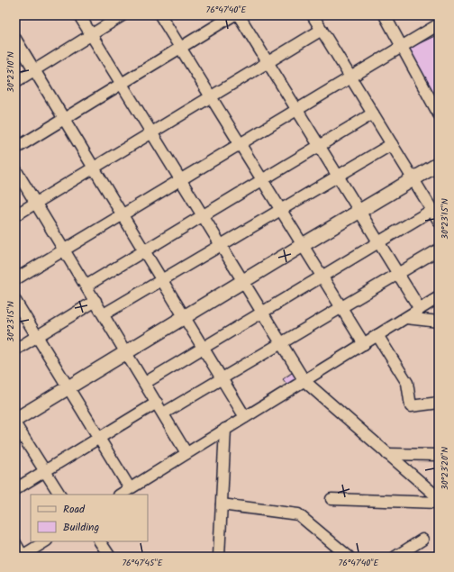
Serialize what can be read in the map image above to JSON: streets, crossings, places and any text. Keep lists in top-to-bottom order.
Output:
{
  "legend": ["Road", "Building"],
  "coordinates": [
    "76°47'40\"E",
    "30°23'10\"N",
    "30°23'15\"N",
    "30°23'20\"N",
    "76°47'45\"E"
  ]
}
